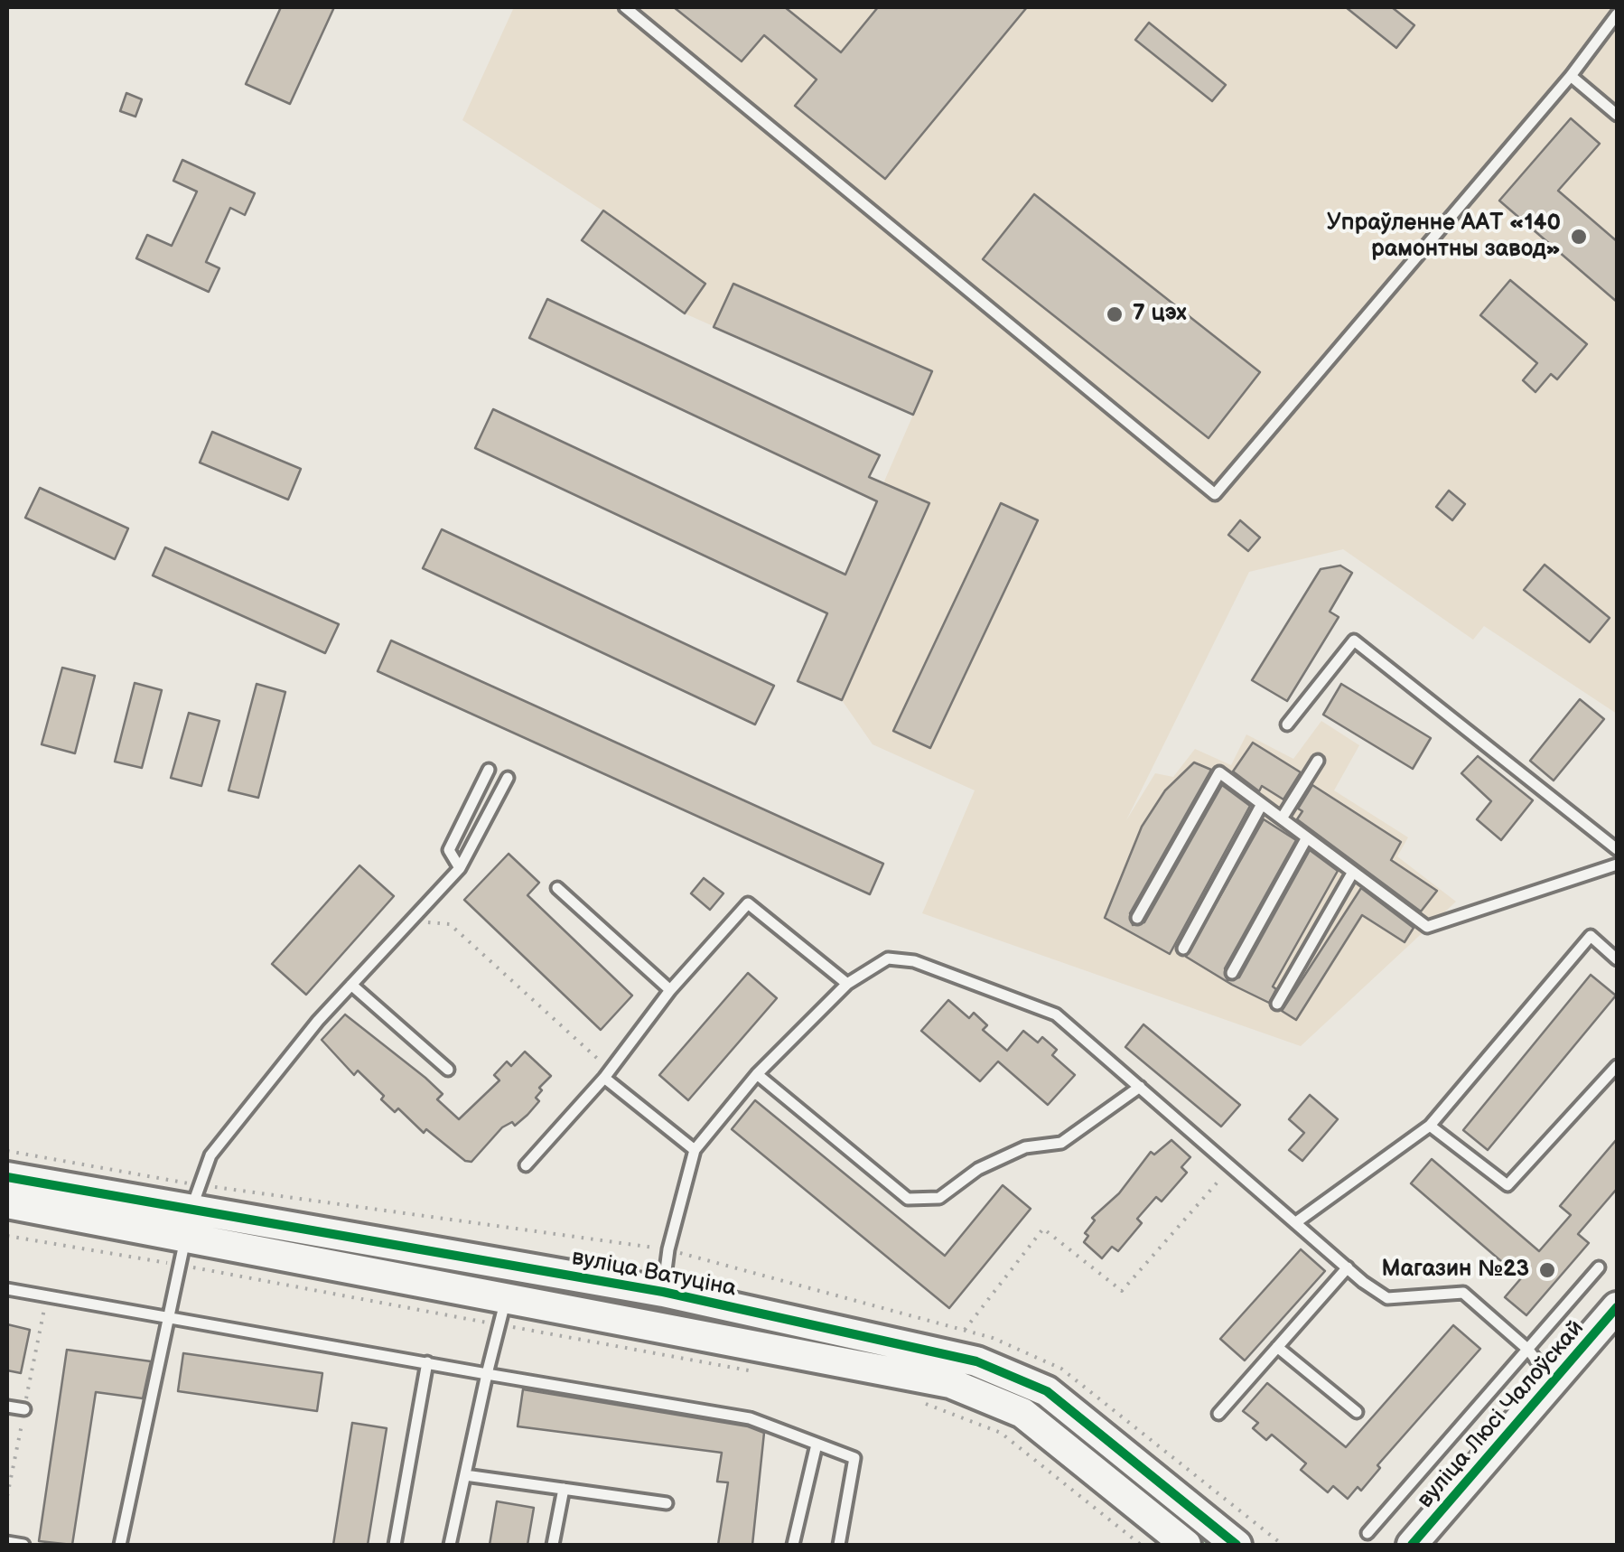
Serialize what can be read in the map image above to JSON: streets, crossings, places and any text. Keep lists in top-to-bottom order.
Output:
{
  "streets": {
    "street": ["вуліца Ватуціна", "вуліца Люсі Чалоўскай"]
  },
  "places": ["Упраўленне ААТ «140 рамонтны завод»", "7 цэх", "Магазин №23"]
}
